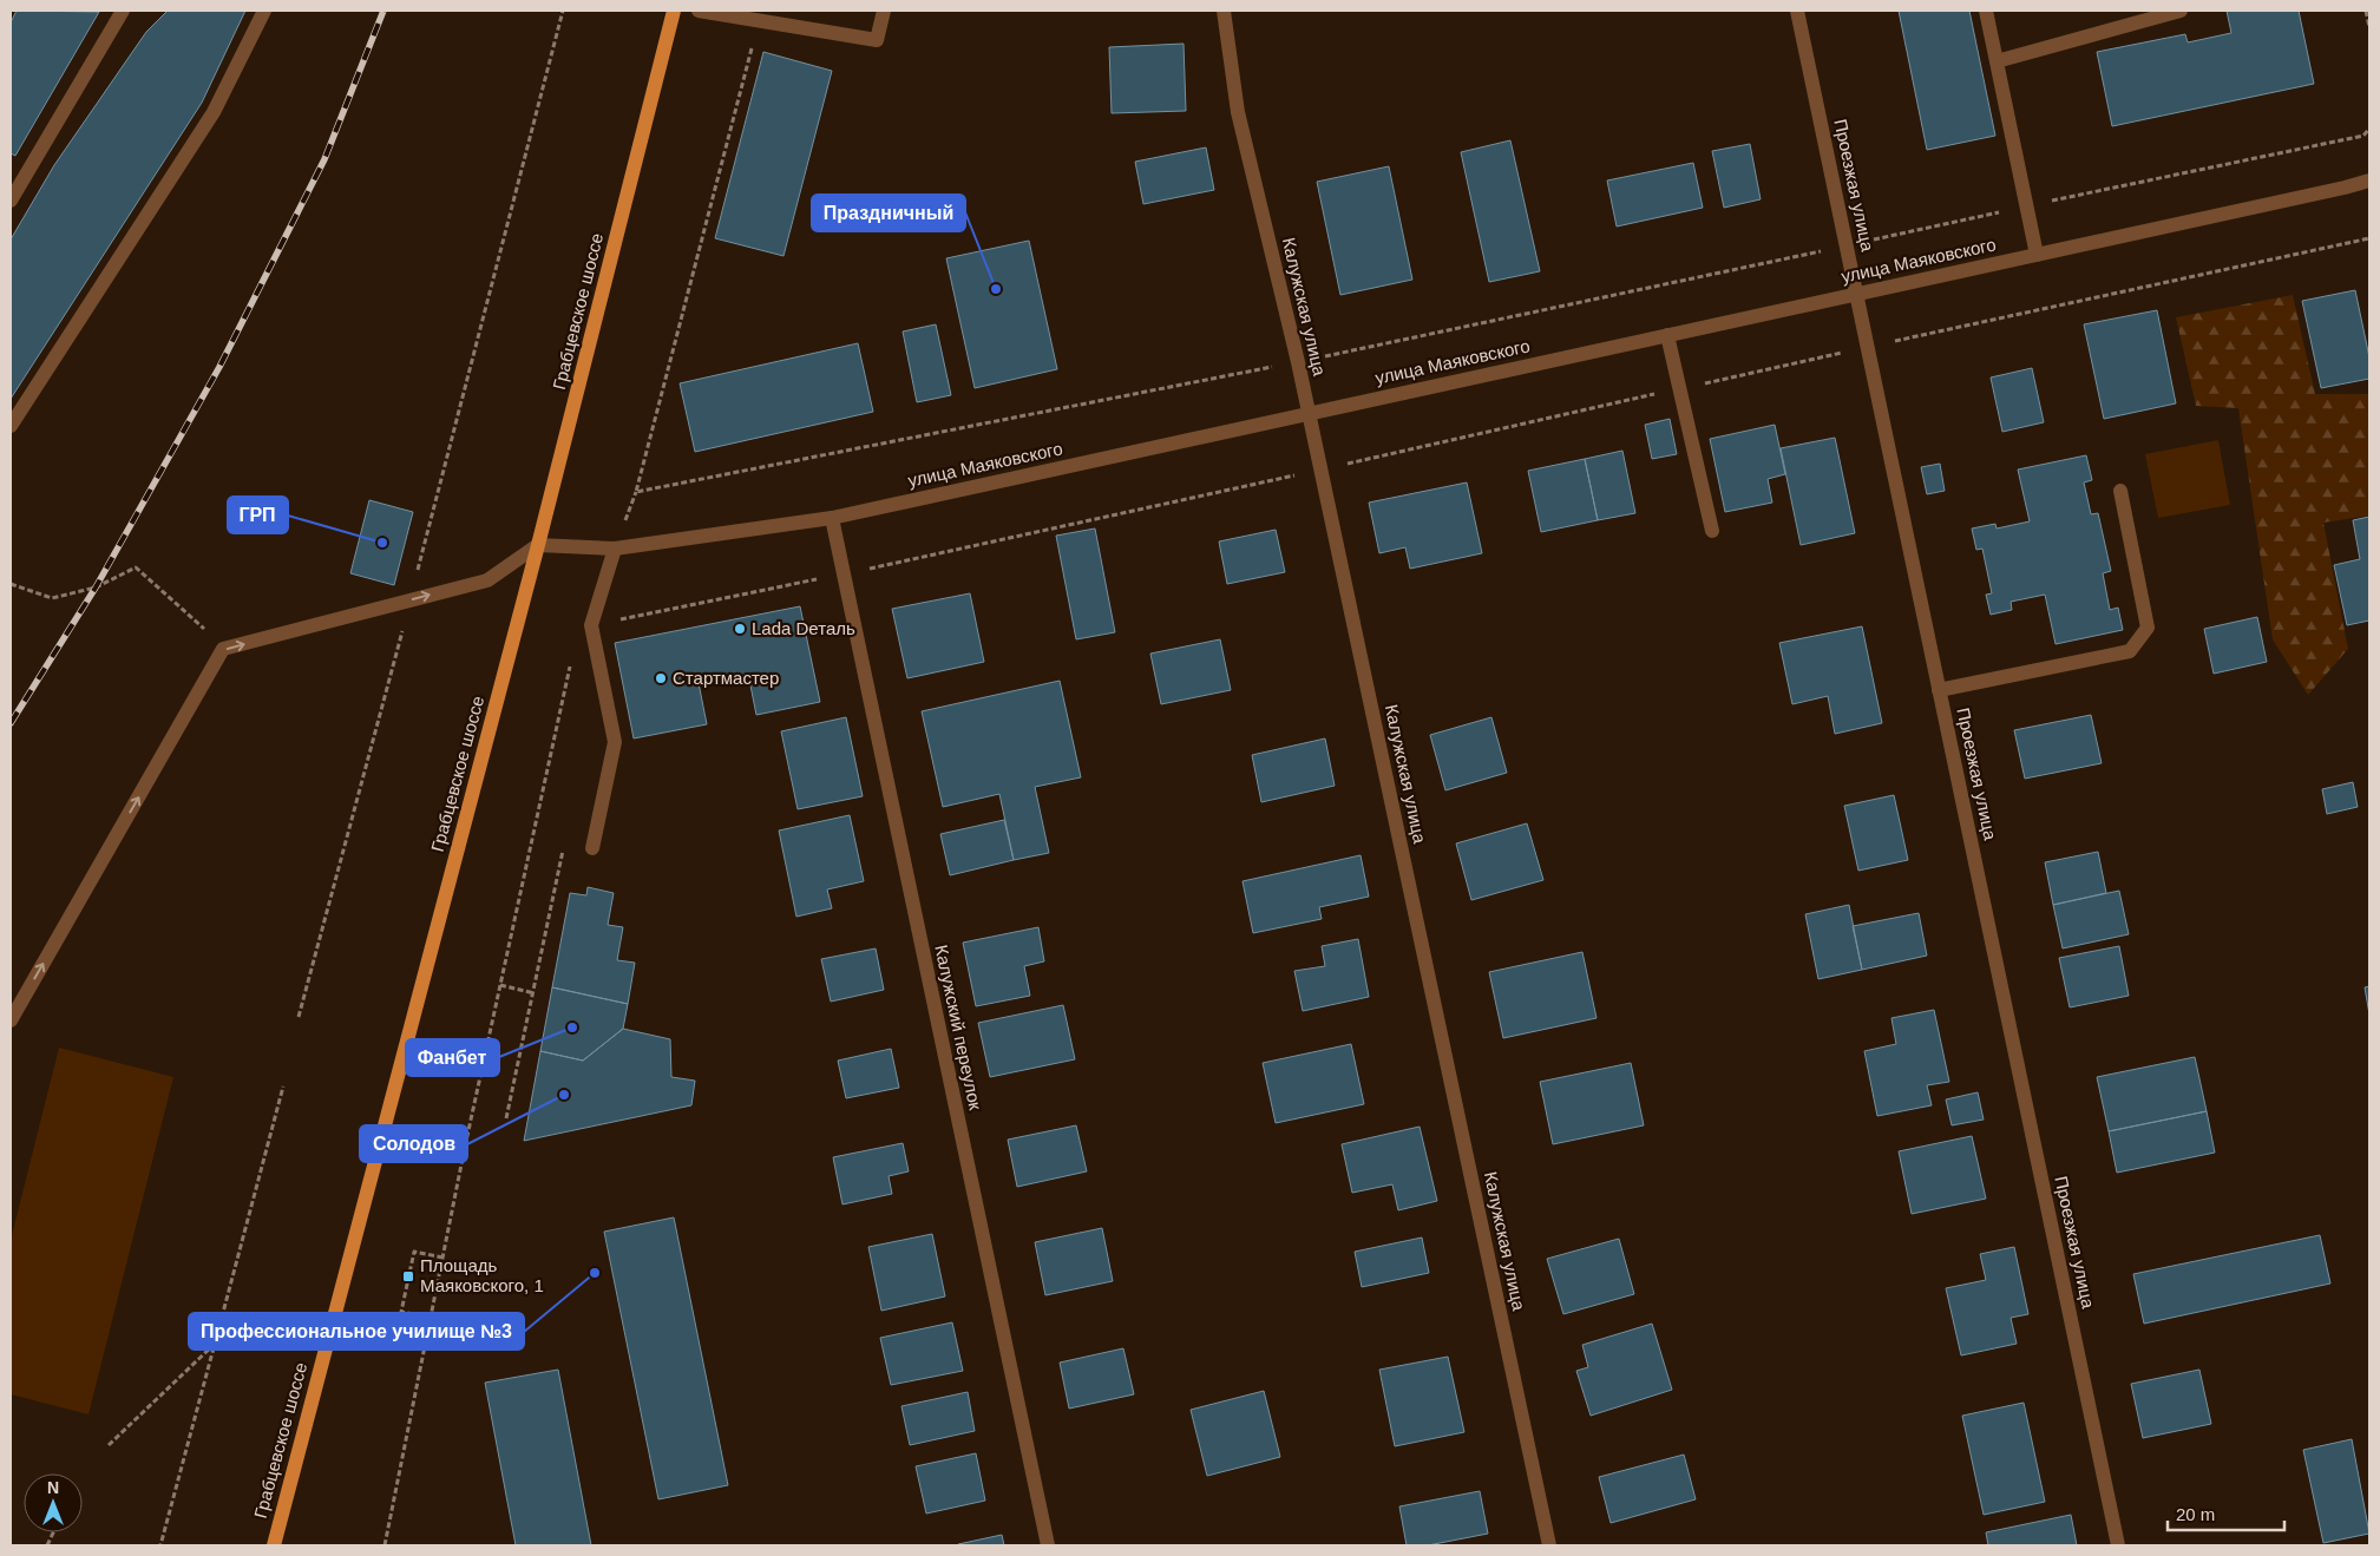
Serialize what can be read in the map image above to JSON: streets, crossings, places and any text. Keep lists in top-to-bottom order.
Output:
{
  "streets": {
    "main road": ["Грабцевское шоссе"],
    "street": [
      "Проезжая улица",
      "улица Маяковского",
      "Калужская улица",
      "Калужский переулок"
    ]
  },
  "crossings": [
    ["Проезжая улица", "улица Маяковского"],
    ["улица Маяковского", "Калужская улица"],
    ["улица Маяковского", "Грабцевское шоссе"],
    ["улица Маяковского", "Калужский переулок"]
  ],
  "places": {
    "other": [
      "Праздничный",
      "ГРП",
      "Lada Dеталь",
      "Стартмастер",
      "Фанбет",
      "Солодов",
      "Профессиональное училище №3"
    ],
    "transit": ["Площадь Маяковского, 1"]
  },
  "scale_bar": "20 m",
  "north": "top"
}
